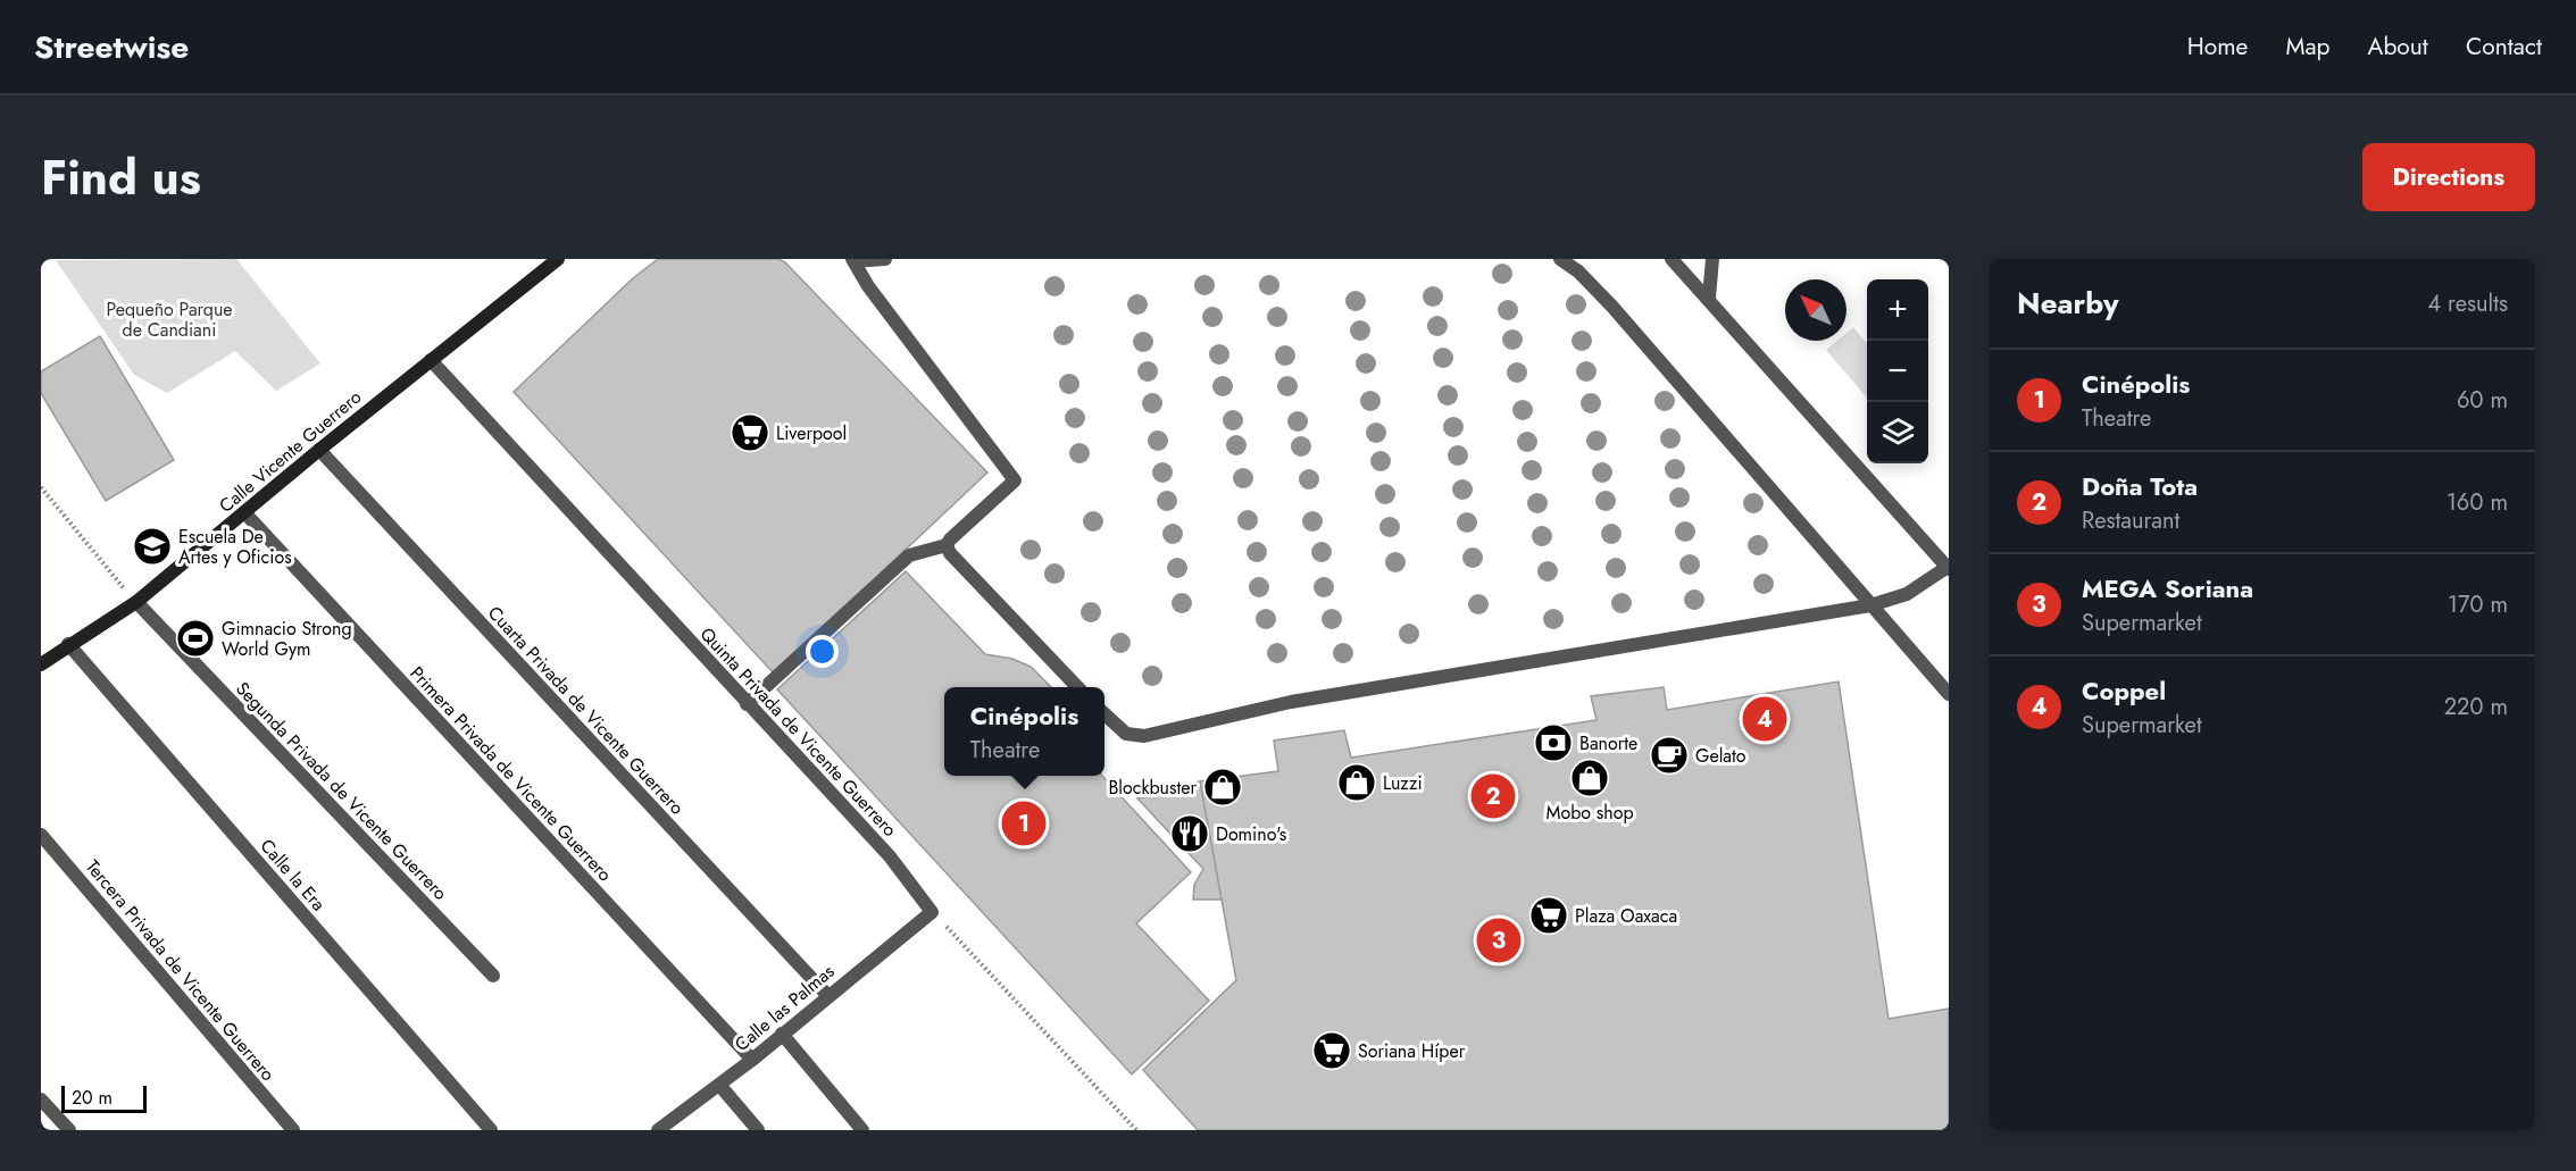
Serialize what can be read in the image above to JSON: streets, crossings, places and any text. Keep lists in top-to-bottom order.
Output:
{
  "streets": {
    "street": [
      "Calle Vicente Guerrero",
      "Cuarta Privada de Vicente Guerrero",
      "Quinta Privada de Vicente Guerrero",
      "Primera Privada de Vicente Guerrero",
      "Segunda Privada de Vicente Guerrero",
      "Calle la Era",
      "Tercera Privada de Vicente Guerrero",
      "Calle las Palmas"
    ]
  },
  "crossings": [
    ["Calle Vicente Guerrero", "Cuarta Privada de Vicente Guerrero"],
    ["Calle Vicente Guerrero", "Quinta Privada de Vicente Guerrero"],
    ["Calle Vicente Guerrero", "Primera Privada de Vicente Guerrero"],
    ["Calle Vicente Guerrero", "Segunda Privada de Vicente Guerrero"],
    ["Calle Vicente Guerrero", "Calle la Era"],
    ["Cuarta Privada de Vicente Guerrero", "Calle las Palmas"],
    ["Quinta Privada de Vicente Guerrero", "Calle las Palmas"],
    ["Primera Privada de Vicente Guerrero", "Calle las Palmas"]
  ],
  "parks": ["Pequeño Parque de Candiani"],
  "places": {
    "supermarket": ["Liverpool", "Plaza Oaxaca", "Soriana Híper"],
    "school or university": ["Escuela De Artes y Oficios"],
    "sports": ["Gimnacio Strong World Gym"],
    "bank": ["Banorte"],
    "cafe": ["Gelato"],
    "shop": ["Mobo shop", "Luzzi", "Blockbuster"],
    "restaurant": ["Domino's"]
  },
  "scale_bar": "20 m",
  "north": "top left",
  "page": {
    "header": "Streetwise",
    "nav": [
      "Home",
      "Map",
      "About",
      "Contact"
    ],
    "title": "Find us",
    "buttons": "Directions",
    "heading": ["Nearby", "4 results"],
    "map_buttons": ["+", "−"],
    "list": [
      {
        "mark": "1",
        "name": "Cinépolis",
        "note": "Theatre",
        "value": "60 m"
      },
      {
        "mark": "2",
        "name": "Doña Tota",
        "note": "Restaurant",
        "value": "160 m"
      },
      {
        "mark": "3",
        "name": "MEGA Soriana",
        "note": "Supermarket",
        "value": "170 m"
      },
      {
        "mark": "4",
        "name": "Coppel",
        "note": "Supermarket",
        "value": "220 m"
      }
    ],
    "popup": ["Cinépolis", "Theatre"],
    "pins": [
      "4",
      "2",
      "1",
      "3"
    ],
    "scale": "20 m"
  }
}
